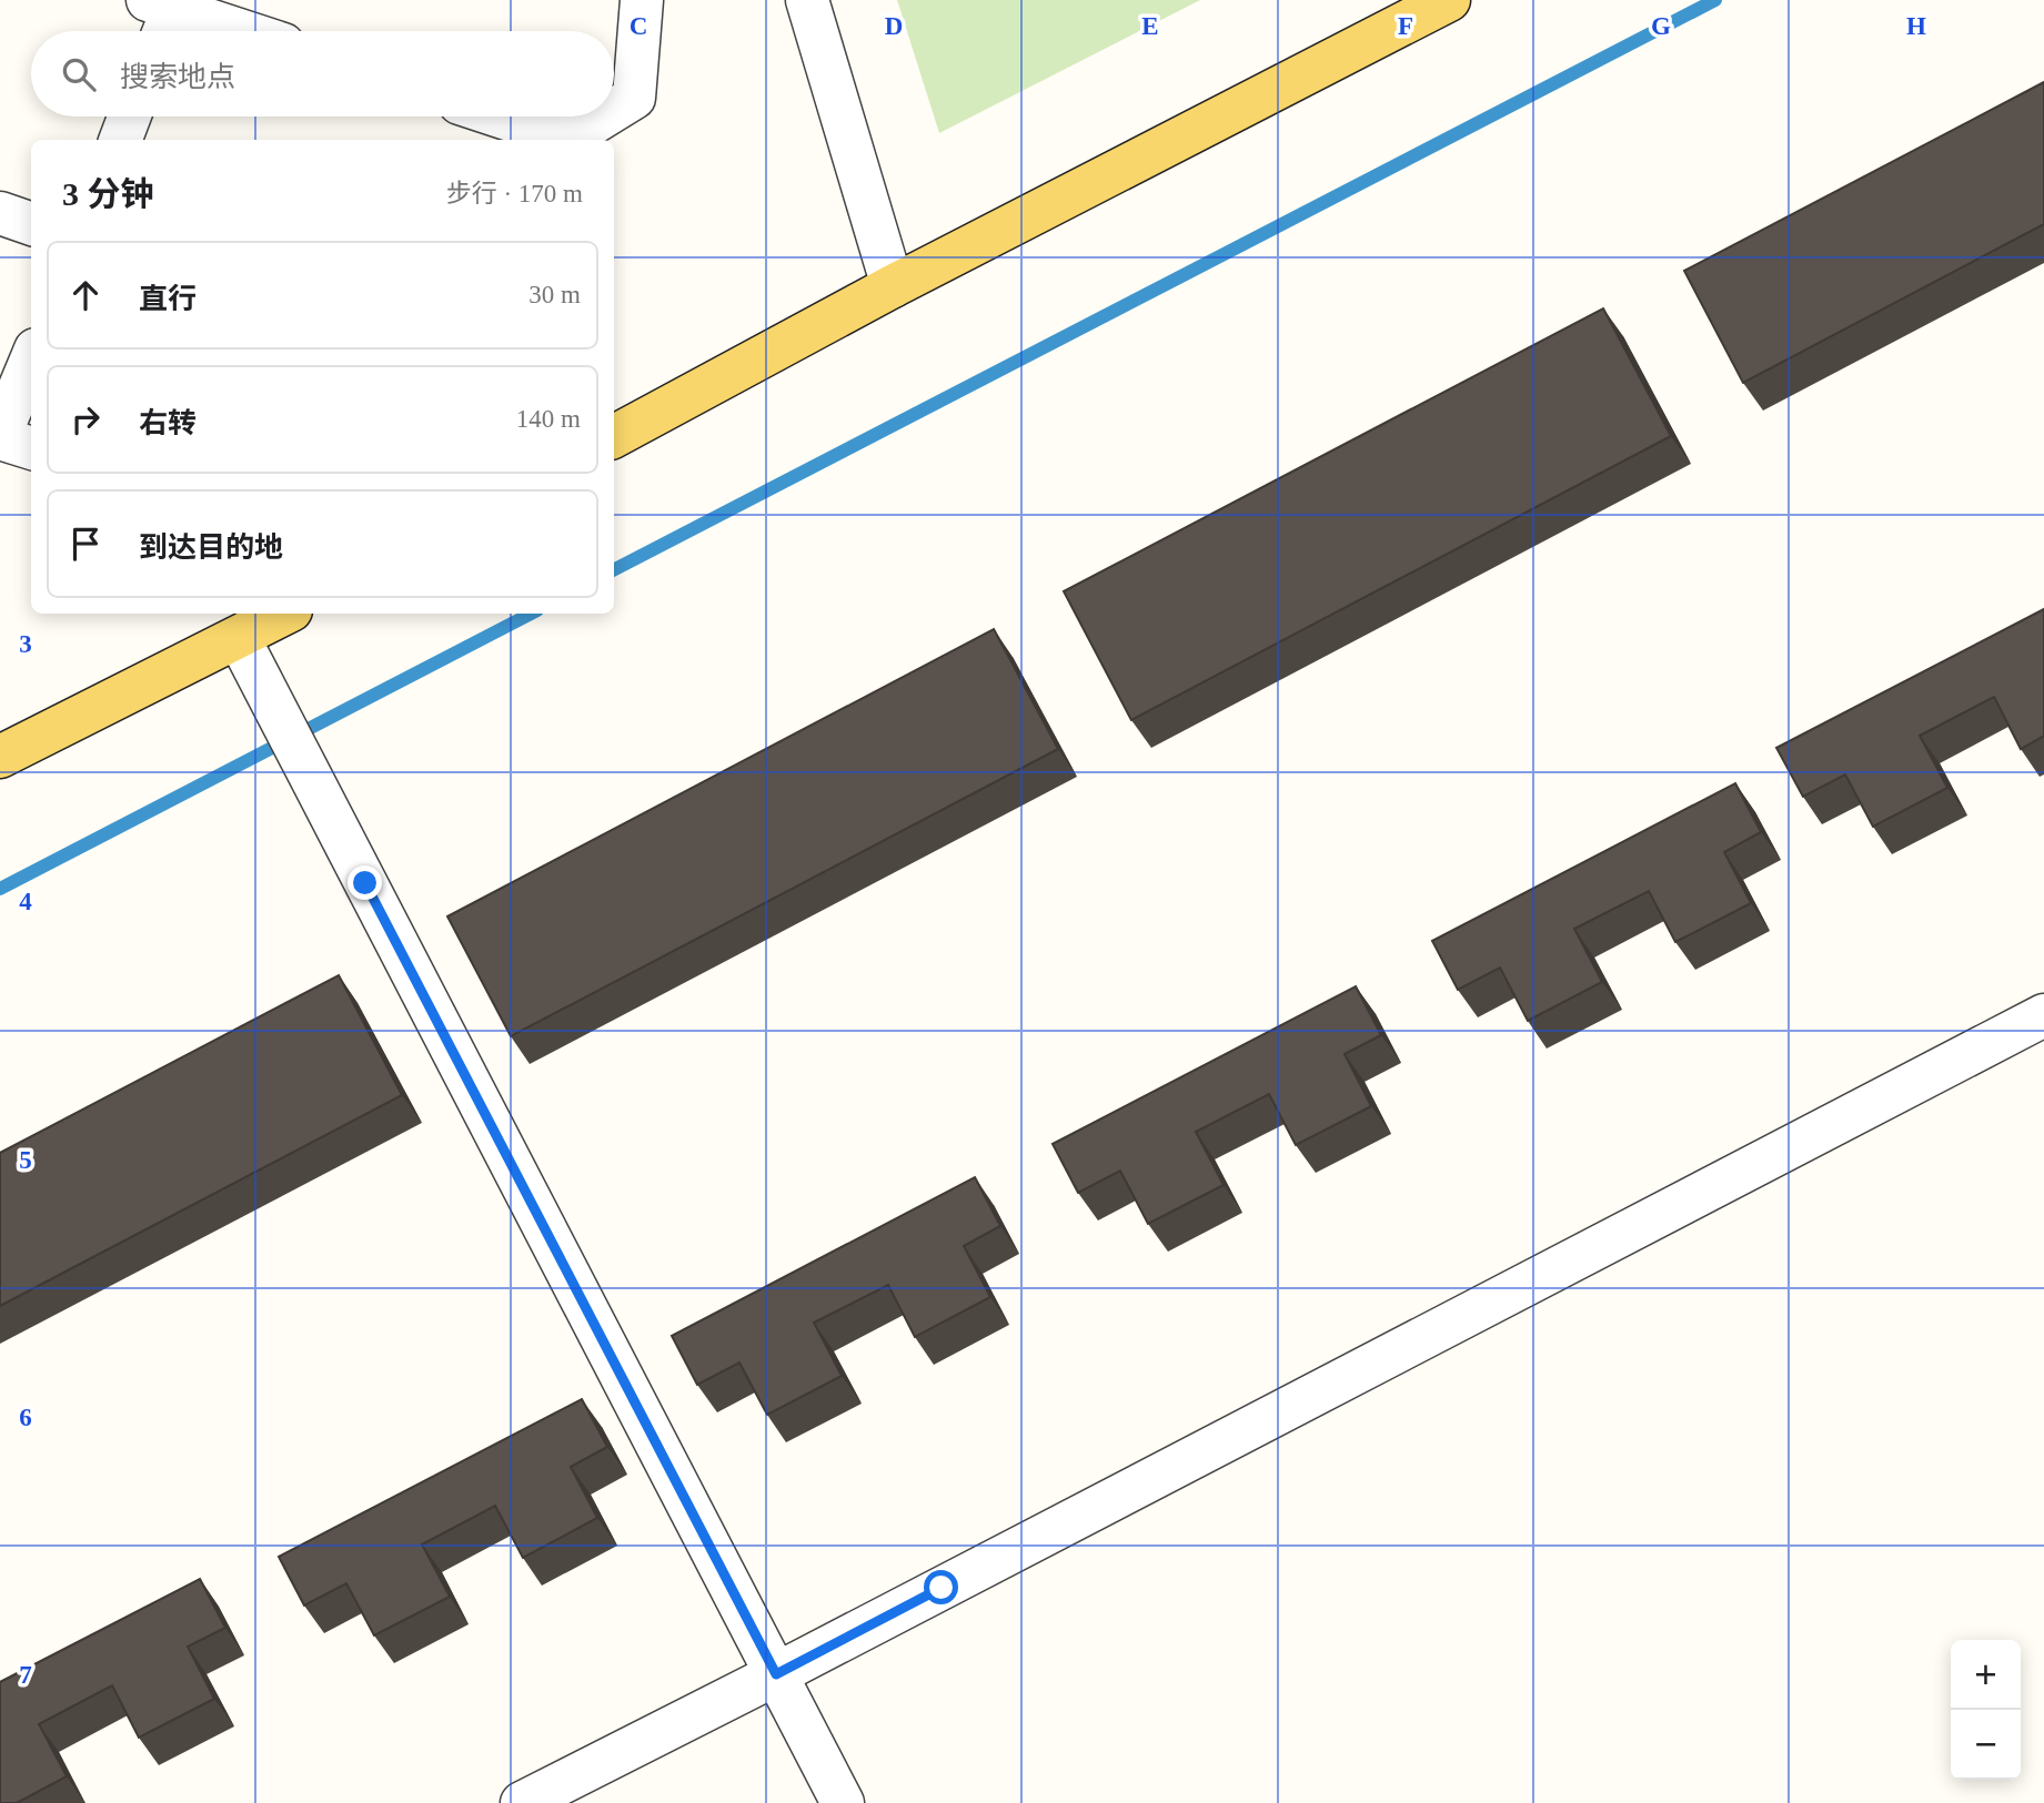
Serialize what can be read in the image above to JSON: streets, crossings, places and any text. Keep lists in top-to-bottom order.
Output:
{
  "page": {
    "search": "搜索地点",
    "heading": ["3 分钟", "步行 · 170 m"],
    "list": [
      ["直行", "30 m"],
      ["右转", "140 m"],
      "到达目的地"
    ],
    "map_buttons": ["+", "−"]
  },
  "grid": {
    "columns": [
      "C",
      "D",
      "E",
      "F",
      "G",
      "H"
    ],
    "rows": [
      "3",
      "4",
      "5",
      "6",
      "7"
    ]
  }
}
